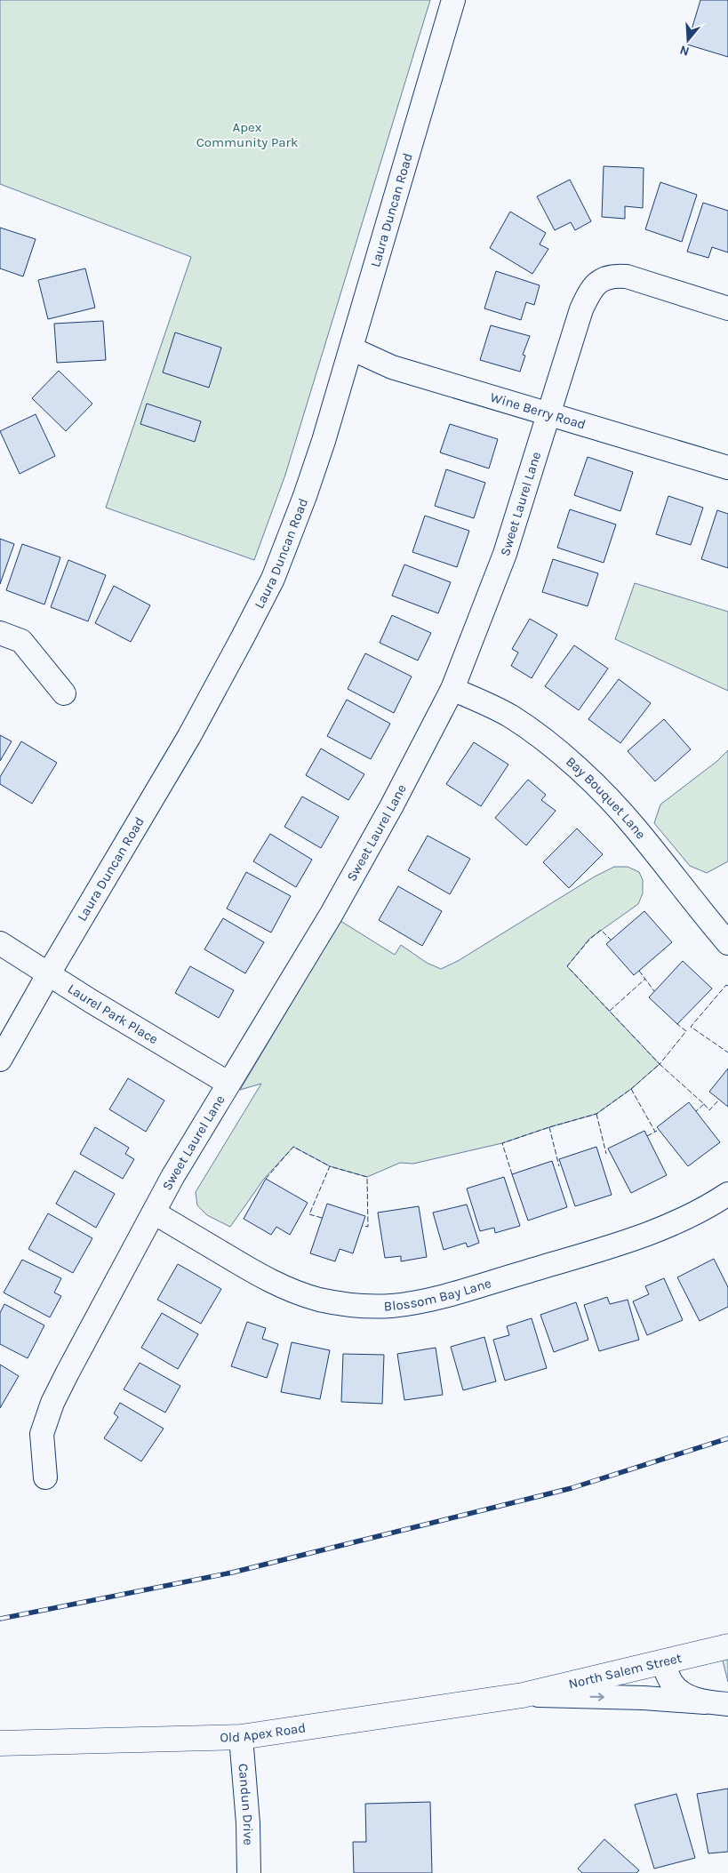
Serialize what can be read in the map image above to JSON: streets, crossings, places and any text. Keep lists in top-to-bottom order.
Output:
{
  "streets": {
    "main road": ["North Salem Street", "Old Apex Road"],
    "street": [
      "Laura Duncan Road",
      "Wine Berry Road",
      "Sweet Laurel Lane",
      "Bay Bouquet Lane",
      "Laurel Park Place",
      "Blossom Bay Lane",
      "Candun Drive"
    ]
  },
  "crossings": [
    ["Laura Duncan Road", "Wine Berry Road"],
    ["Laura Duncan Road", "Laurel Park Place"],
    ["Wine Berry Road", "Sweet Laurel Lane"],
    ["Sweet Laurel Lane", "Bay Bouquet Lane"],
    ["Sweet Laurel Lane", "Laurel Park Place"],
    ["Sweet Laurel Lane", "Blossom Bay Lane"],
    ["North Salem Street", "Old Apex Road"],
    ["Old Apex Road", "Candun Drive"]
  ],
  "parks": ["Apex Community Park"],
  "north": "bottom"
}
